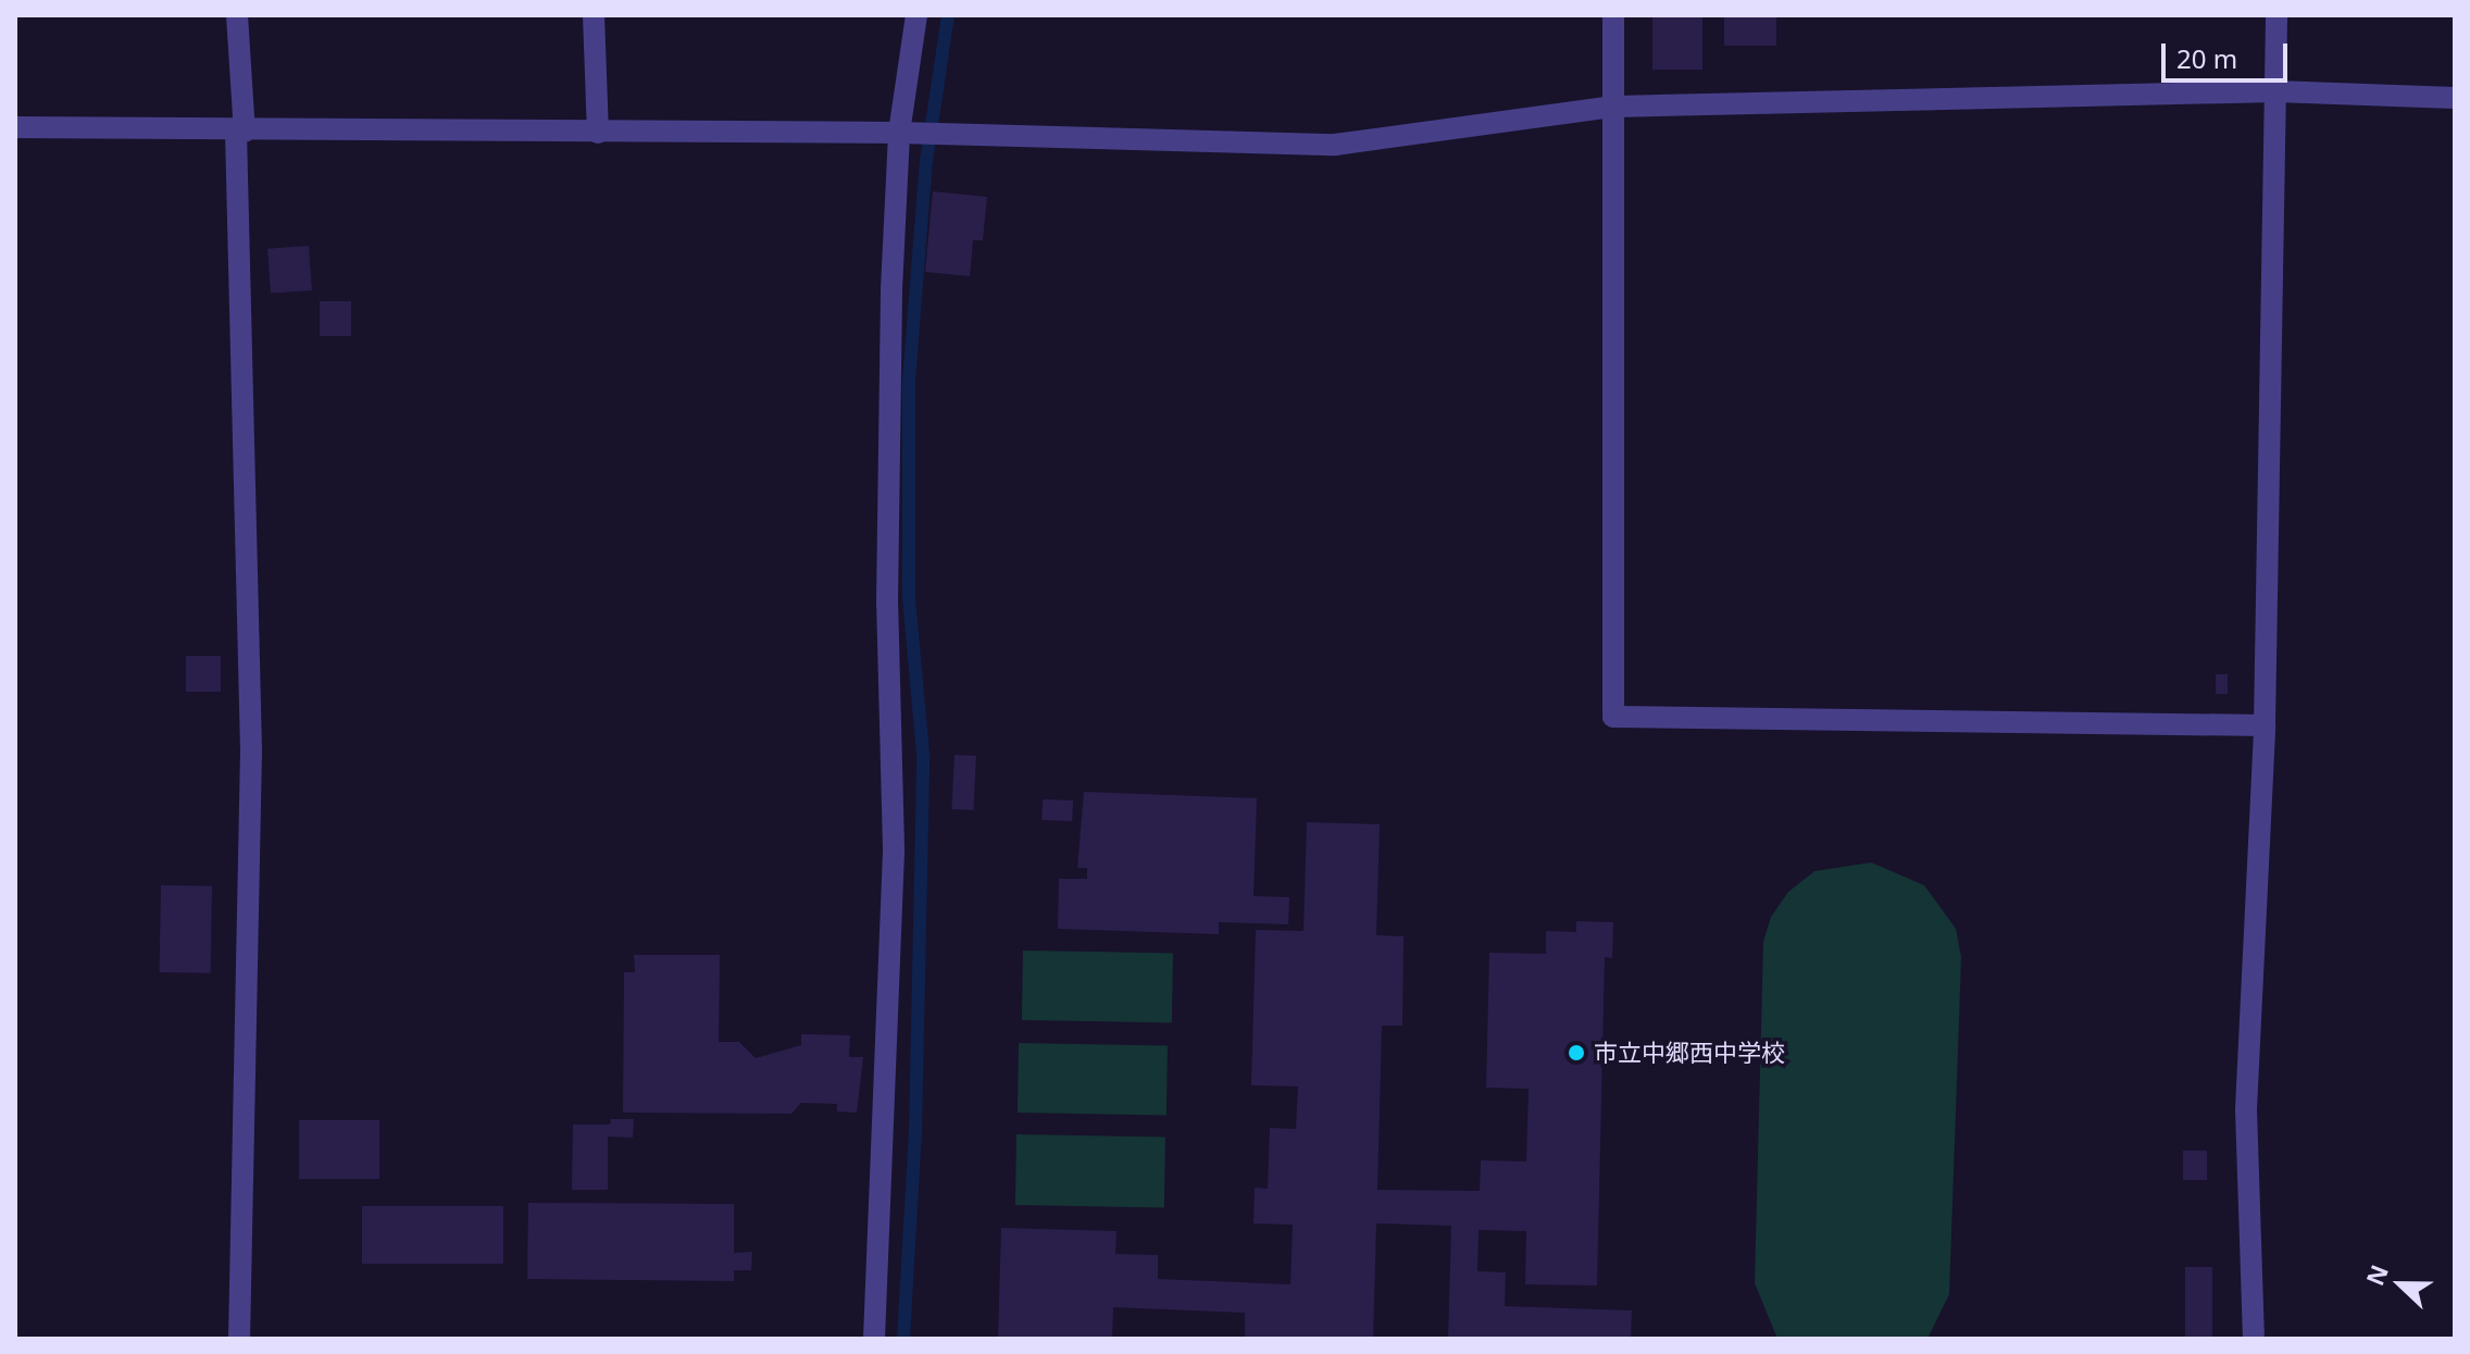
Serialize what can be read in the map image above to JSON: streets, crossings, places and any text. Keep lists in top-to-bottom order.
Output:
{
  "places": ["市立中郷西中学校"],
  "scale_bar": "20 m",
  "north": "left"
}
